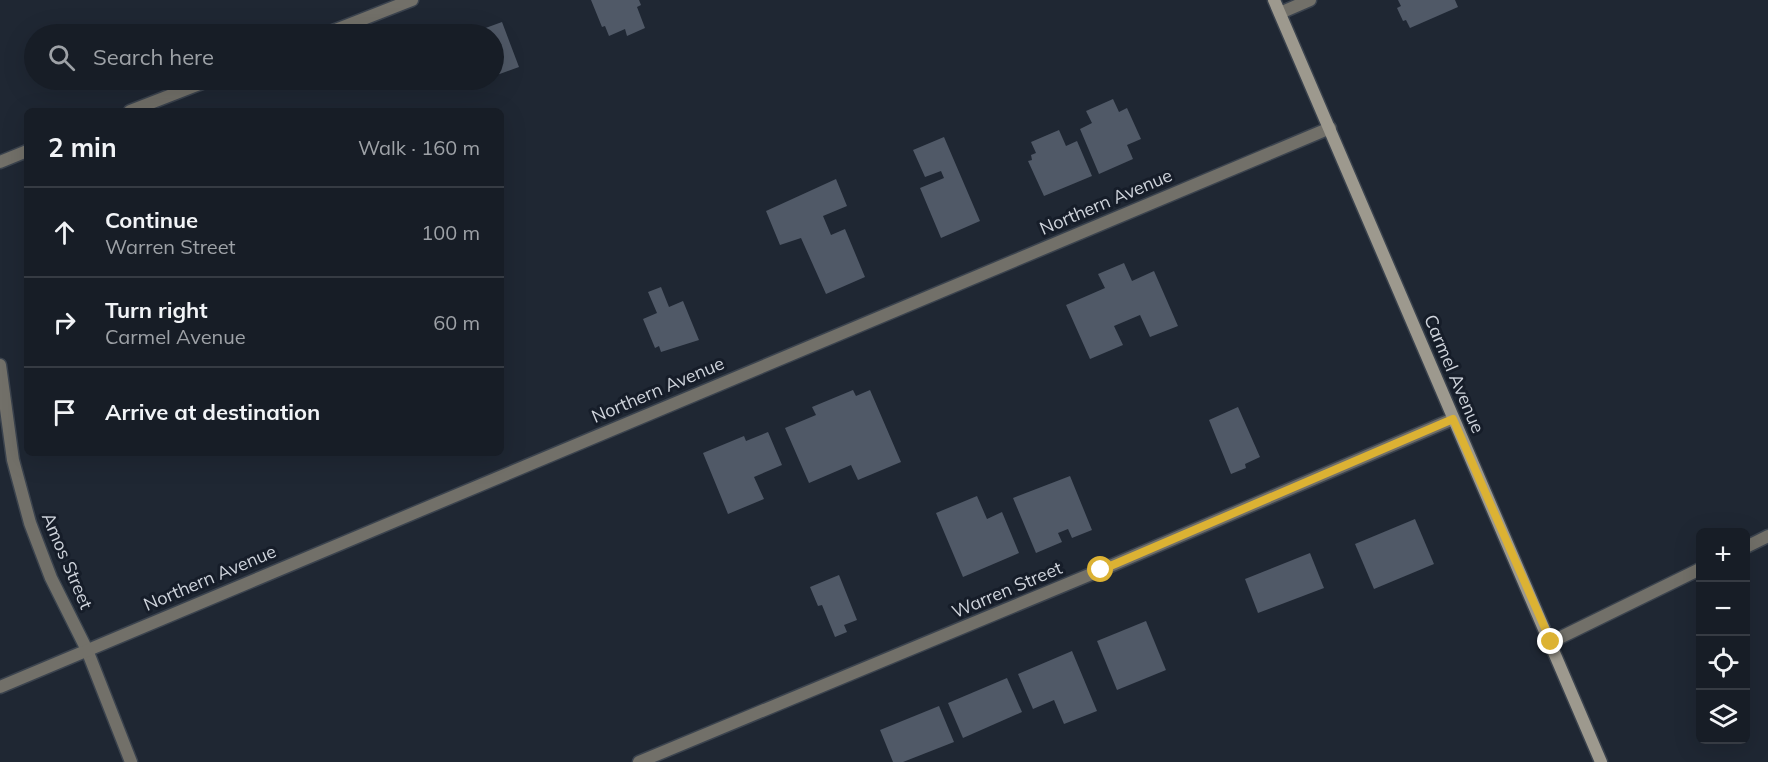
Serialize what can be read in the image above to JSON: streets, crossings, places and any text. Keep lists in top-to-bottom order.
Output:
{
  "streets": {
    "main road": ["Carmel Avenue"],
    "street": ["Northern Avenue", "Amos Street", "Warren Street"]
  },
  "crossings": [
    ["Northern Avenue", "Carmel Avenue"],
    ["Northern Avenue", "Amos Street"],
    ["Carmel Avenue", "Warren Street"]
  ],
  "page": {
    "search": "Search here",
    "heading": ["2 min", "Walk · 160 m"],
    "list": [
      ["Continue", "Warren Street", "100 m"],
      ["Turn right", "Carmel Avenue", "60 m"],
      "Arrive at destination"
    ],
    "map_buttons": ["+", "−"]
  }
}
